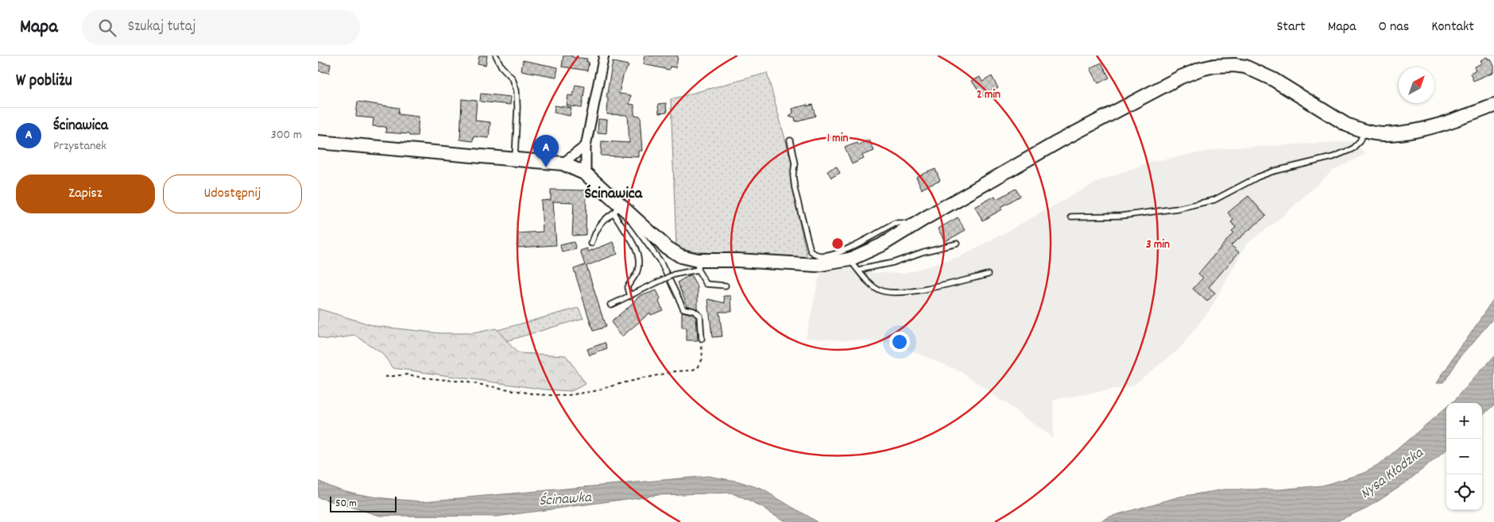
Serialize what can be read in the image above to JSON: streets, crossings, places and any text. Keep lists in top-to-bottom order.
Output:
{
  "districts": ["Ścinawica"],
  "water": ["Nysa Kłodzka", "Ścinawka"],
  "scale_bar": "50 m",
  "north": "top right",
  "page": {
    "header": "Mapa",
    "search": "Szukaj tutaj",
    "nav": [
      "Start",
      "Mapa",
      "O nas",
      "Kontakt"
    ],
    "heading": "W pobliżu",
    "list": [
      {
        "mark": "A",
        "name": "Ścinawica",
        "note": "Przystanek",
        "value": "300 m"
      }
    ],
    "pins": "A",
    "buttons": ["Zapisz", "Udostępnij"],
    "map_buttons": ["+", "−"],
    "scale": "50 m"
  },
  "rings": ["2 min", "1 min", "3 min"]
}
